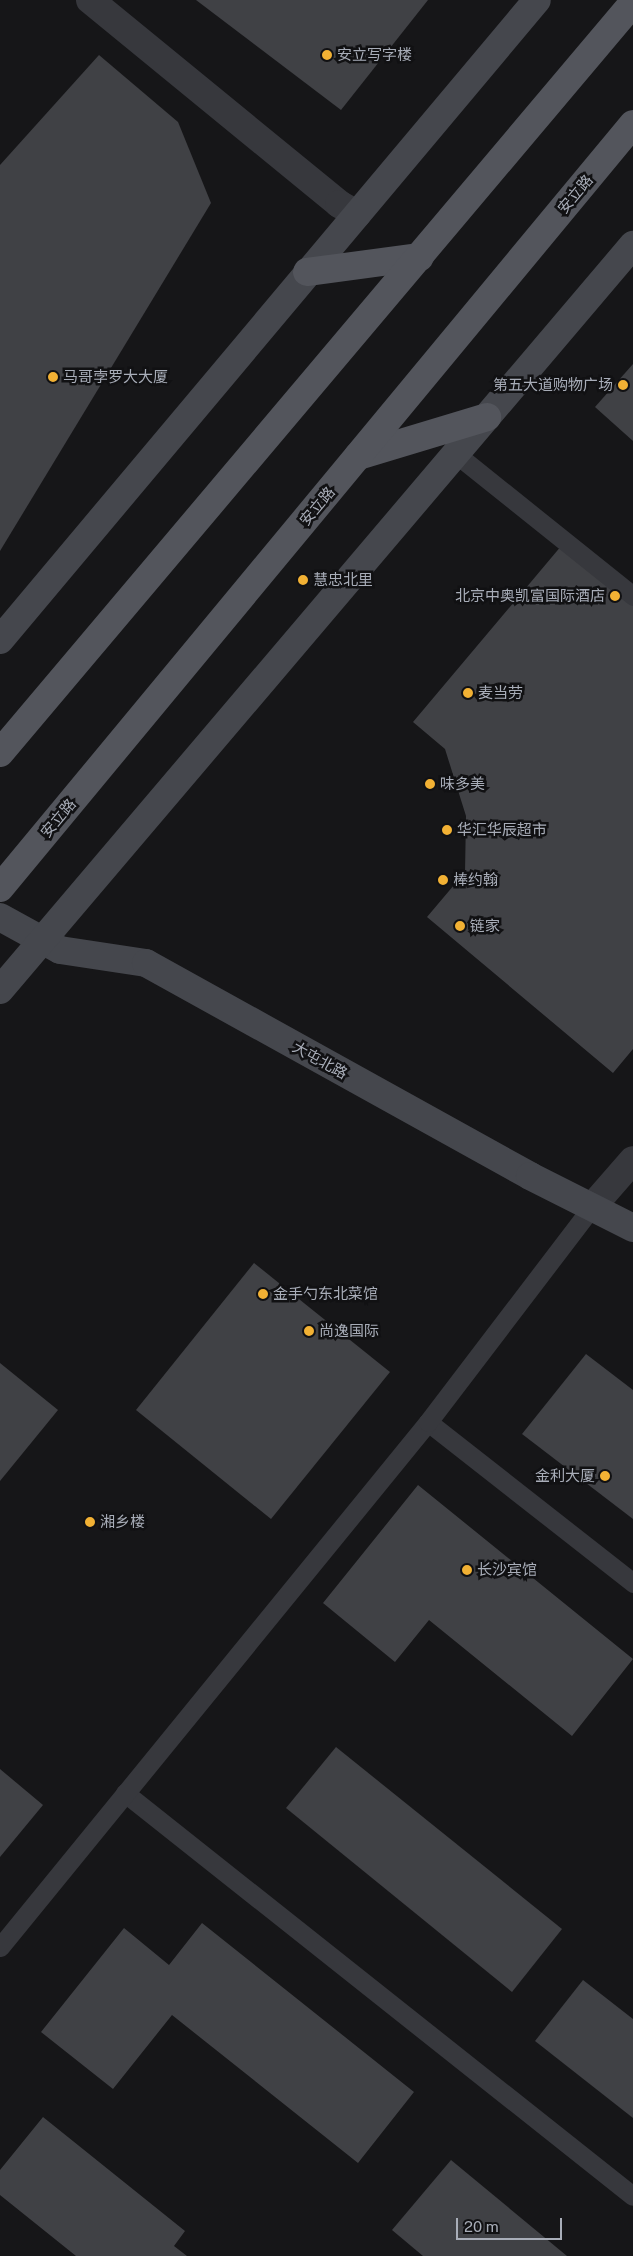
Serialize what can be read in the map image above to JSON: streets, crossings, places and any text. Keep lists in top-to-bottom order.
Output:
{
  "streets": {
    "main road": ["安立路"],
    "street": ["大屯北路"]
  },
  "places": [
    "安立写字楼",
    "马哥孛罗大大厦",
    "第五大道购物广场",
    "慧忠北里",
    "北京中奥凯富国际酒店",
    "麦当劳",
    "味多美",
    "华汇华辰超市",
    "棒约翰",
    "链家",
    "金手勺东北菜馆",
    "尚逸国际",
    "金利大厦",
    "湘乡楼",
    "长沙宾馆"
  ],
  "scale_bar": "20 m"
}
